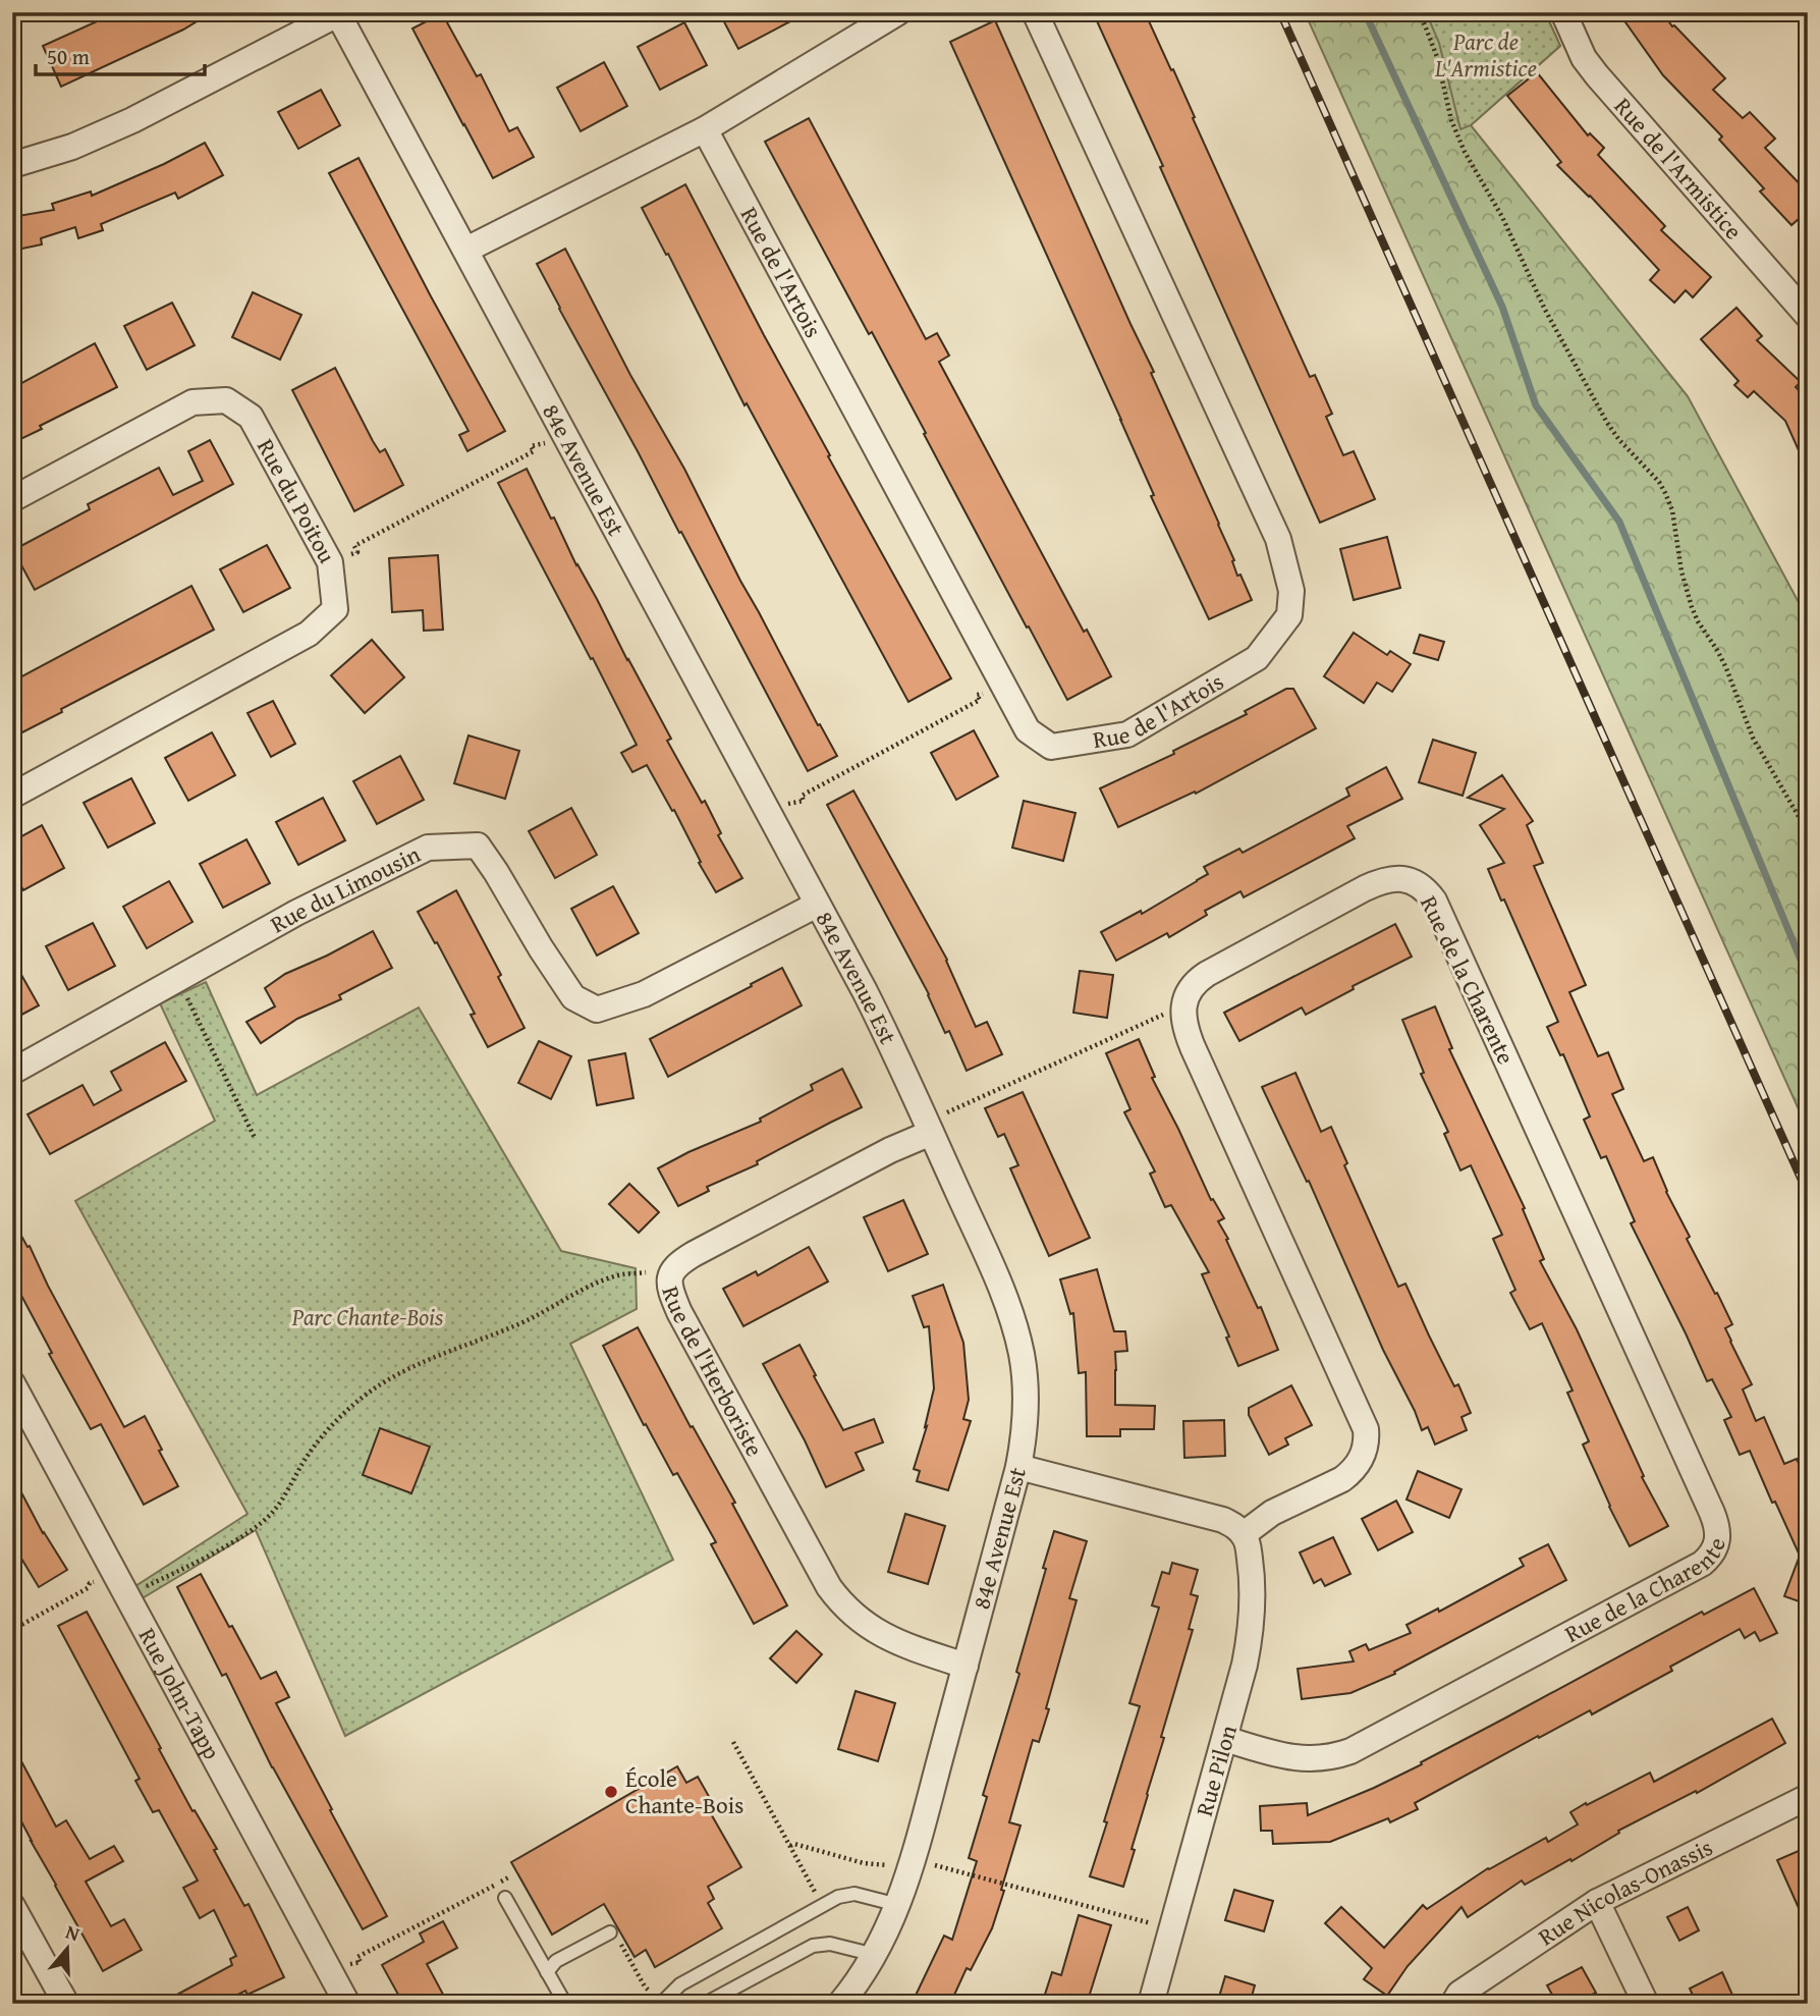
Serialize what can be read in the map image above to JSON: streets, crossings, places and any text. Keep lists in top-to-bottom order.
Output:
{
  "streets": {
    "street": [
      "Rue de l'Armistice",
      "Rue de l'Artois",
      "84e Avenue Est",
      "Rue du Poitou",
      "Rue du Limousin",
      "Rue de la Charente",
      "Rue de l'Herboriste",
      "Rue John-Tapp",
      "Rue Pilon",
      "Rue Nicolas-Onassis"
    ]
  },
  "crossings": [
    ["84e Avenue Est", "Rue du Limousin"],
    ["84e Avenue Est", "Rue de l'Herboriste"],
    ["Rue de la Charente", "Rue Pilon"]
  ],
  "parks": ["Parc de L'Armistice", "Parc Chante-Bois"],
  "places": ["École Chante-Bois"],
  "scale_bar": "50 m",
  "north": "top"
}
